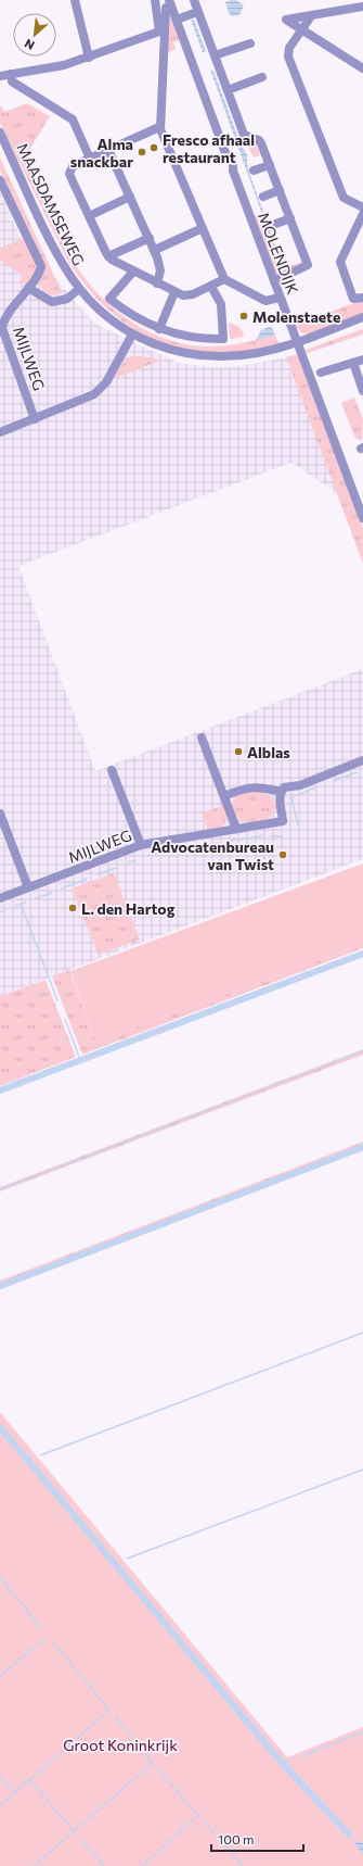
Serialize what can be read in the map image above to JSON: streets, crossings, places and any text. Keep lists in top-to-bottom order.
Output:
{
  "streets": {
    "street": ["MAASDAMSEWEG", "MOLENDIJK", "MIJLWEG"]
  },
  "crossings": [
    ["MAASDAMSEWEG", "MOLENDIJK"]
  ],
  "parks": ["Groot Koninkrijk"],
  "places": [
    "Fresco afhaal restaurant",
    "Alma snackbar",
    "Molenstaete",
    "Alblas",
    "Advocatenbureau van Twist",
    "L. den Hartog"
  ],
  "scale_bar": "100 m",
  "north": "bottom left"
}
